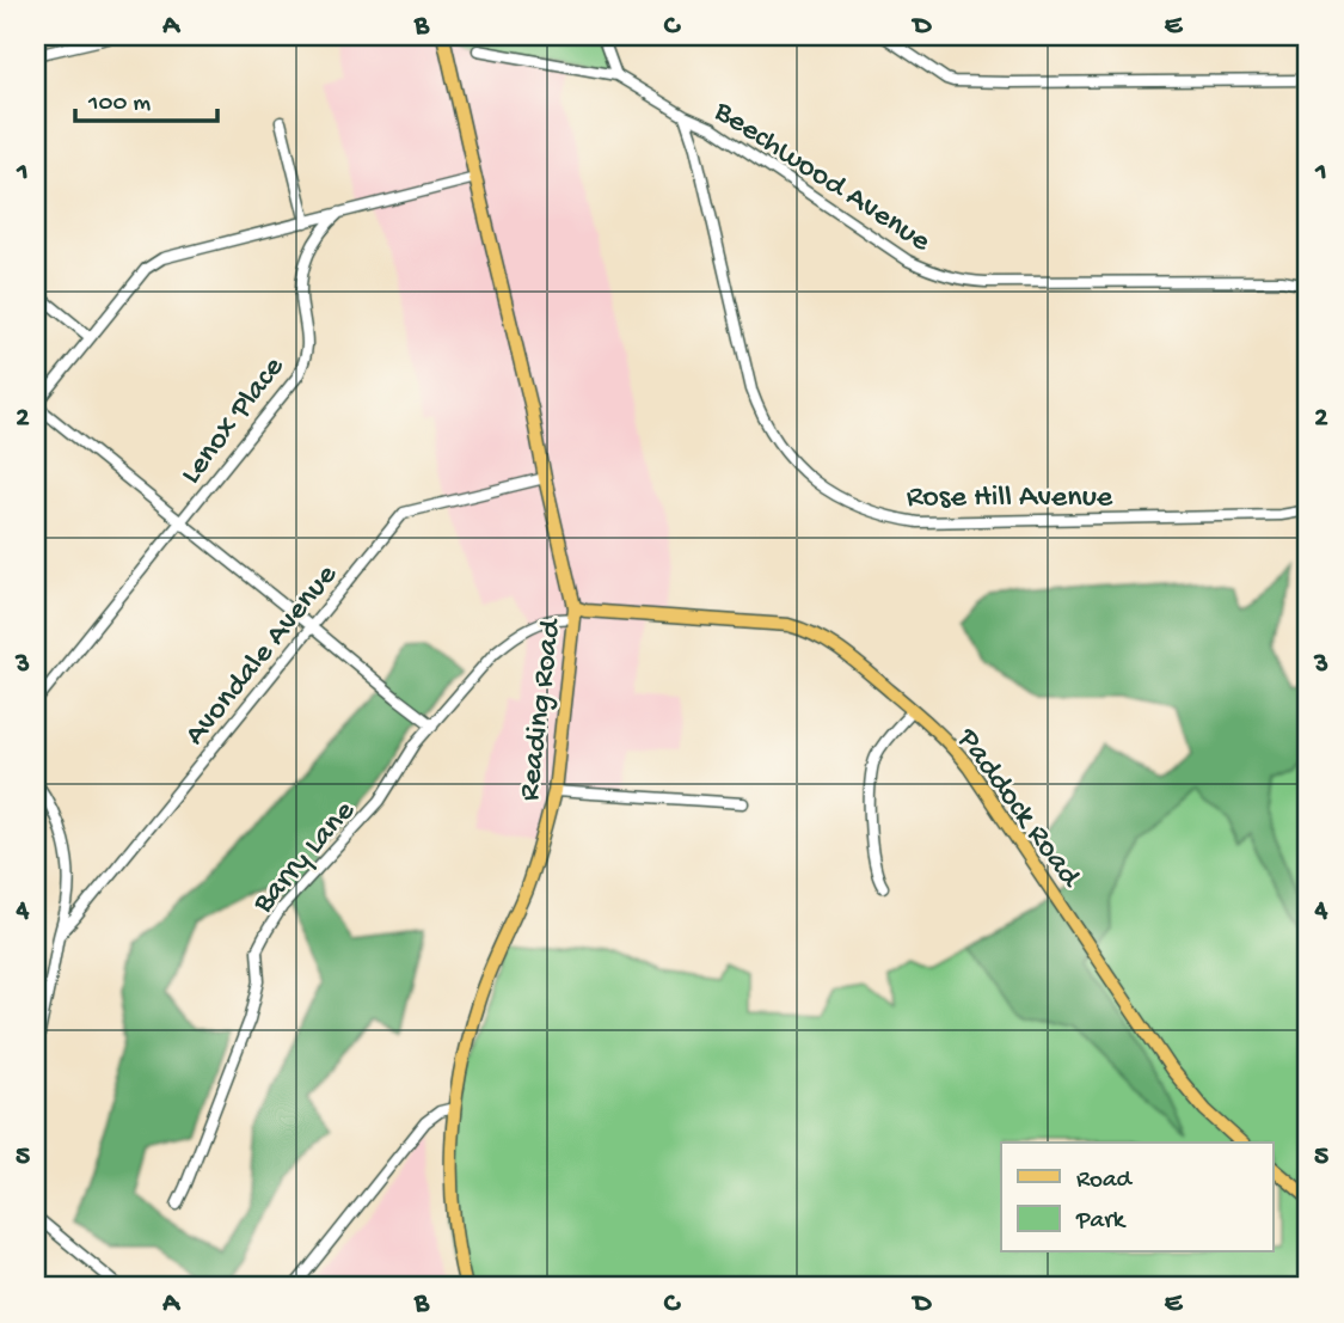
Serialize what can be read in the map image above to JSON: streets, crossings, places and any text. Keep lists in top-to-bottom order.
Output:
{
  "streets": {
    "main road": ["Reading Road", "Paddock Road"],
    "street": [
      "Beechwood Avenue",
      "Lenox Place",
      "Rose Hill Avenue",
      "Avondale Avenue",
      "Barry Lane"
    ]
  },
  "crossings": [
    ["Beechwood Avenue", "Rose Hill Avenue"],
    ["Avondale Avenue", "Reading Road"],
    ["Reading Road", "Paddock Road"],
    ["Reading Road", "Barry Lane"],
    ["Paddock Road", "Barry Lane"]
  ],
  "legend": ["Road", "Park"],
  "scale_bar": "100 m",
  "grid": {
    "columns": [
      "A",
      "B",
      "C",
      "D",
      "E"
    ],
    "rows": [
      "1",
      "2",
      "3",
      "4",
      "5"
    ]
  }
}
